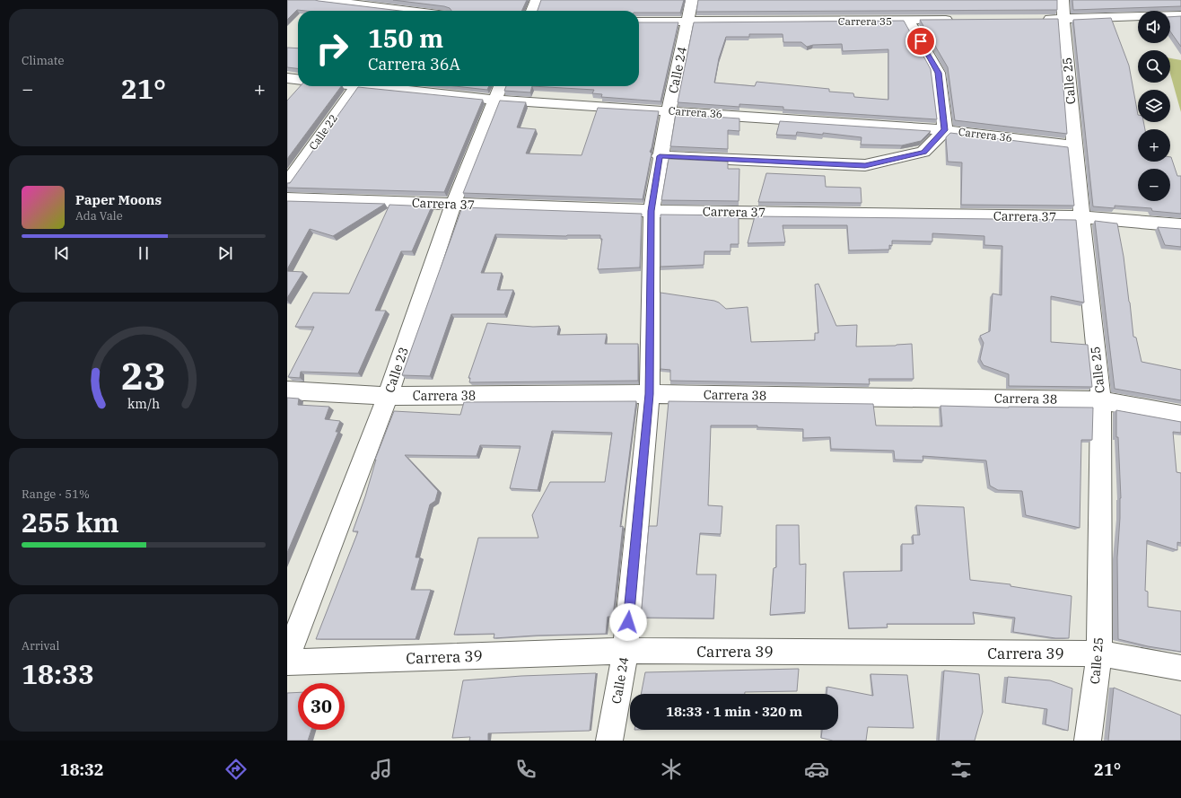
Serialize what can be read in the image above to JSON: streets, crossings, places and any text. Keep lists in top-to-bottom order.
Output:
{
  "streets": {
    "street": [
      "Carrera 35",
      "Calle 24",
      "Calle 25",
      "Carrera 36",
      "Calle 22",
      "Carrera 37",
      "Calle 23",
      "Carrera 38",
      "Carrera 39"
    ]
  },
  "crossings": [
    ["Carrera 35", "Calle 24"],
    ["Calle 24", "Carrera 36"],
    ["Calle 24", "Carrera 37"],
    ["Calle 24", "Carrera 38"],
    ["Calle 24", "Carrera 39"],
    ["Calle 25", "Carrera 36"],
    ["Calle 25", "Carrera 37"],
    ["Calle 25", "Carrera 38"],
    ["Calle 25", "Carrera 39"],
    ["Carrera 36", "Calle 23"],
    ["Carrera 37", "Calle 23"],
    ["Calle 23", "Carrera 38"]
  ],
  "page": {
    "tile": [
      "Climate",
      ["Range · 51%", "255 km"],
      ["Arrival", "18:33"]
    ],
    "map_buttons": ["+", "−"],
    "turn": ["150 m", "Carrera 36A"],
    "heat": ["−", "21°", "+"],
    "song": ["Paper Moons", "Ada Vale"],
    "limit": "30",
    "trip": "18:33 · 1 min · 320 m",
    "tabs": ["18:32", "21°"],
    "gauge": ["23", "km/h"]
  }
}
